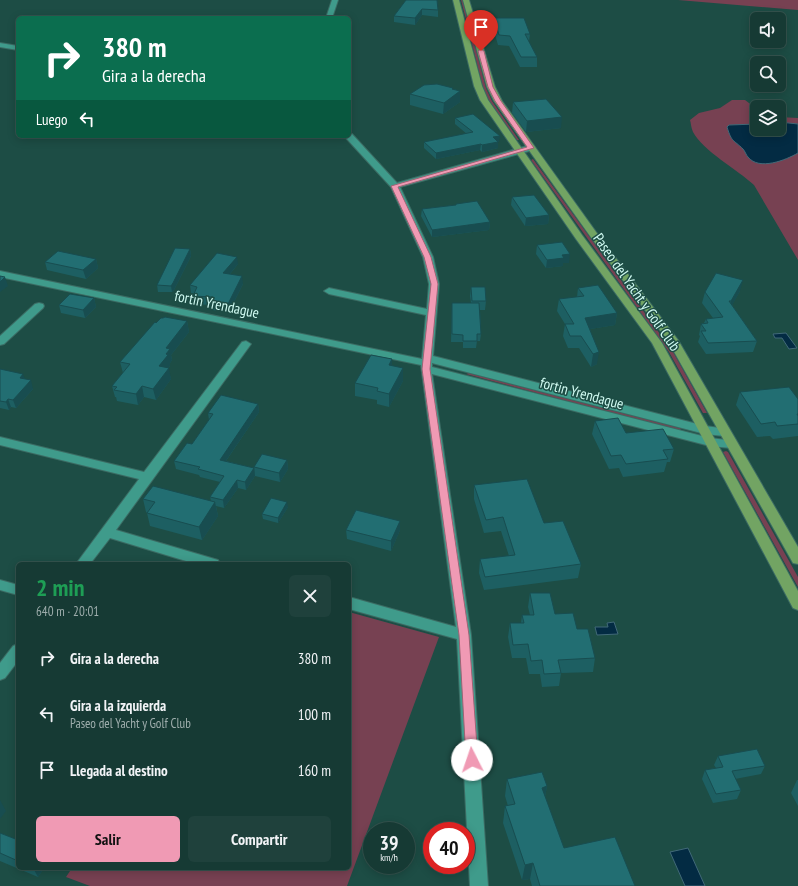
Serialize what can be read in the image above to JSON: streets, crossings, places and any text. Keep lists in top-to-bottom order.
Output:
{
  "streets": {
    "main road": ["Paseo del Yacht y Golf Club"],
    "street": ["fortin Yrendague"]
  },
  "crossings": [
    ["Paseo del Yacht y Golf Club", "fortin Yrendague"]
  ],
  "page": {
    "turn": ["380 m", "Gira a la derecha"],
    "then": "Luego",
    "heading": ["2 min", "640 m · 20:01"],
    "list": [
      {
        "name": "Gira a la derecha",
        "value": "380 m"
      },
      {
        "name": "Gira a la izquierda",
        "note": "Paseo del Yacht y Golf Club",
        "value": "100 m"
      },
      {
        "name": "Llegada al destino",
        "value": "160 m"
      }
    ],
    "buttons": ["Salir", "Compartir"],
    "speed": "39 km/h",
    "limit": "40"
  }
}
